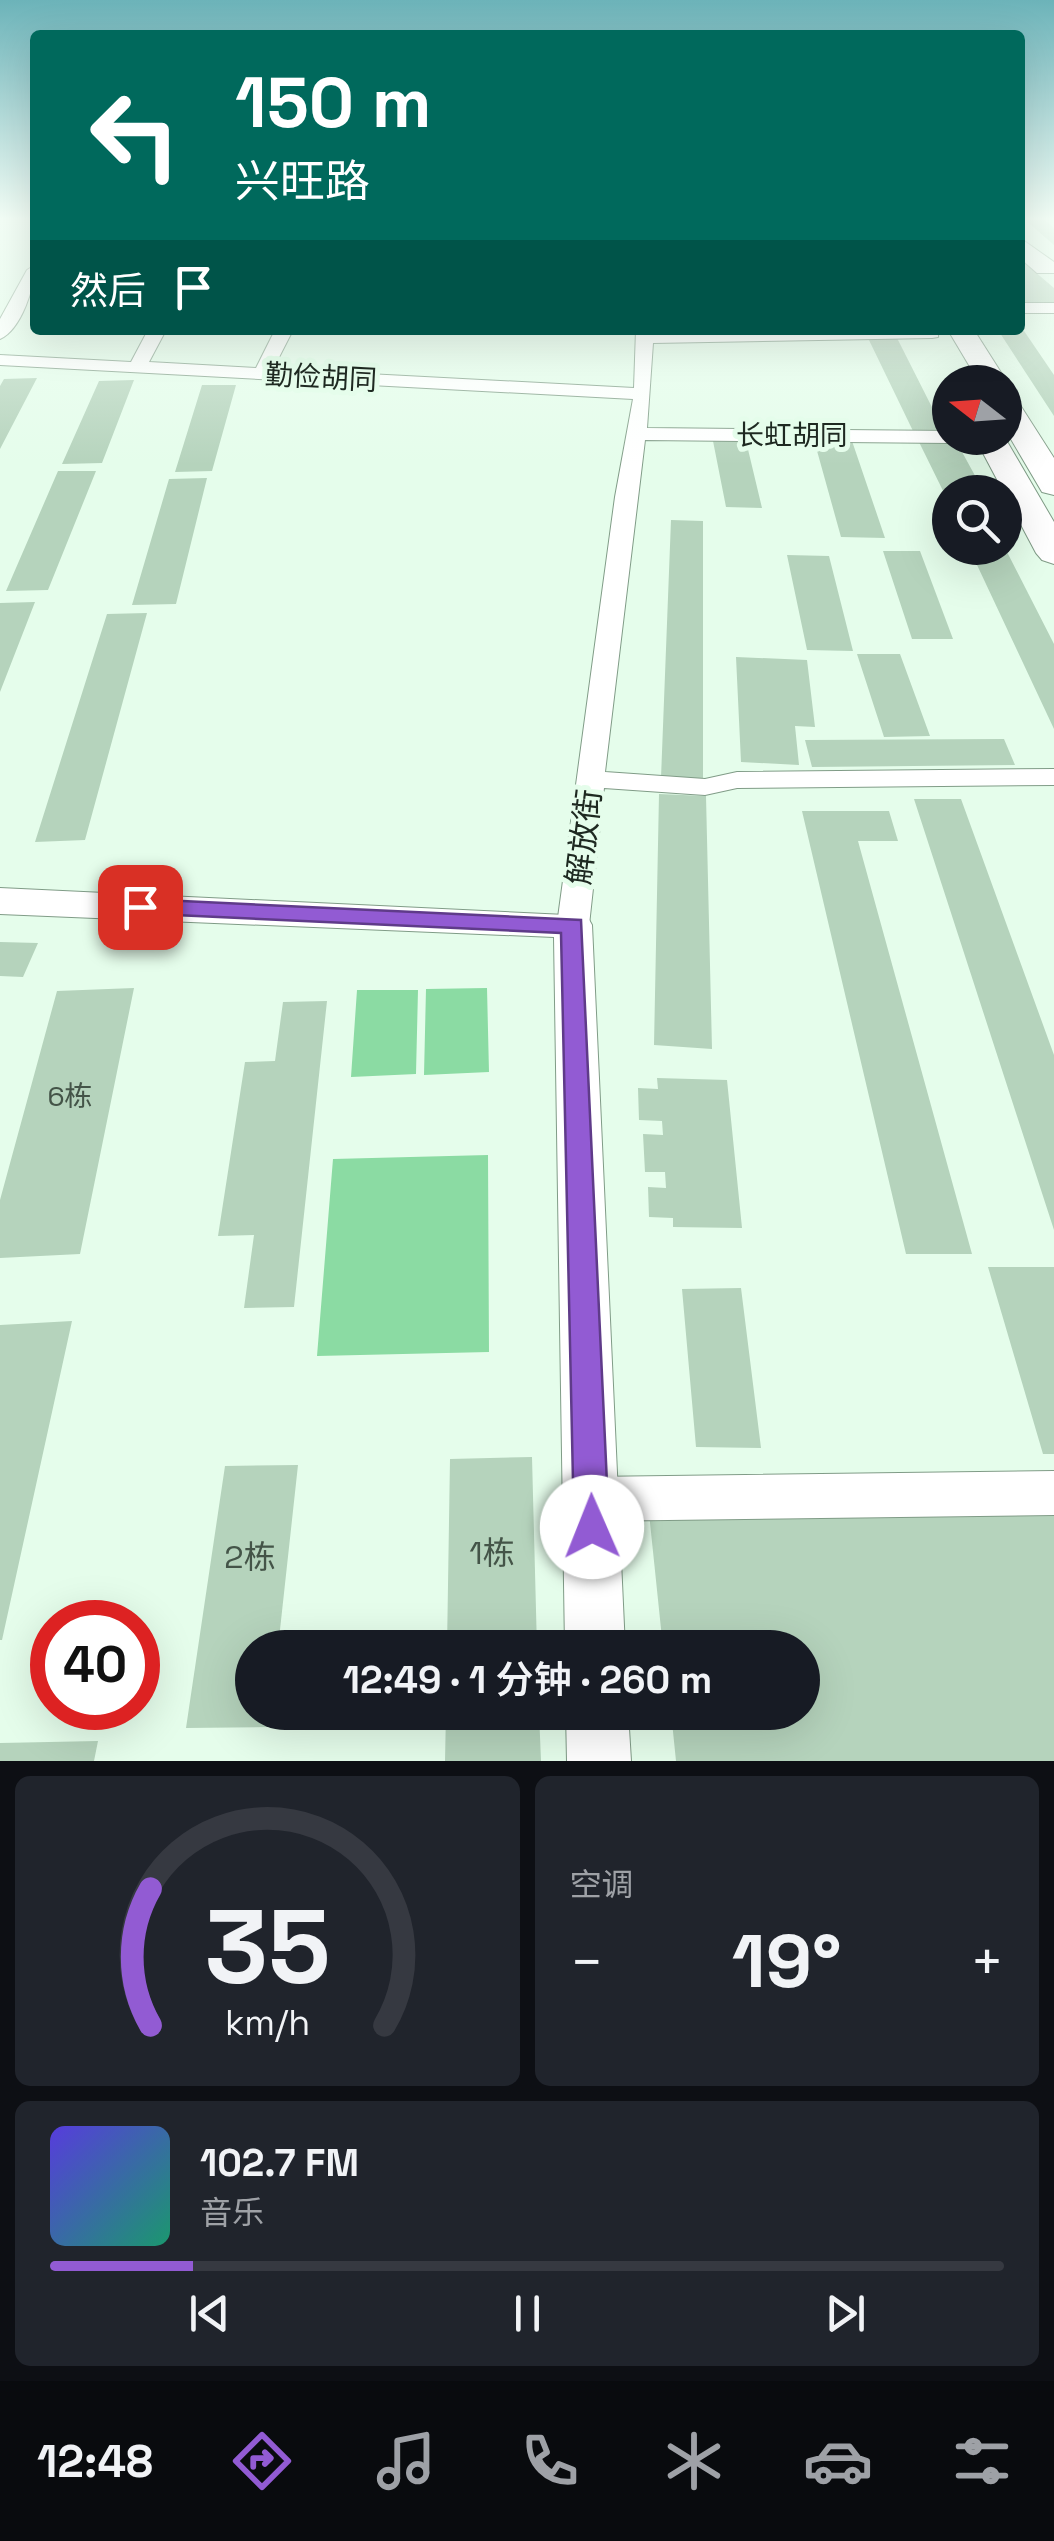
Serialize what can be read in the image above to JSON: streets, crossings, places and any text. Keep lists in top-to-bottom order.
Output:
{
  "streets": {
    "street": ["勤俭胡同", "长虹胡同", "解放街"]
  },
  "crossings": [
    ["勤俭胡同", "解放街"],
    ["长虹胡同", "解放街"]
  ],
  "house_numbers": ["6栋", "1栋", "2栋"],
  "north": "left",
  "page": {
    "turn": ["150 m", "兴旺路"],
    "then": "然后",
    "limit": "40",
    "trip": "12:49 · 1 分钟 · 260 m",
    "tile": "空调",
    "heat": ["−", "19°", "+"],
    "song": ["102.7 FM", "音乐"],
    "tabs": "12:48",
    "gauge": ["35", "km/h"]
  }
}
